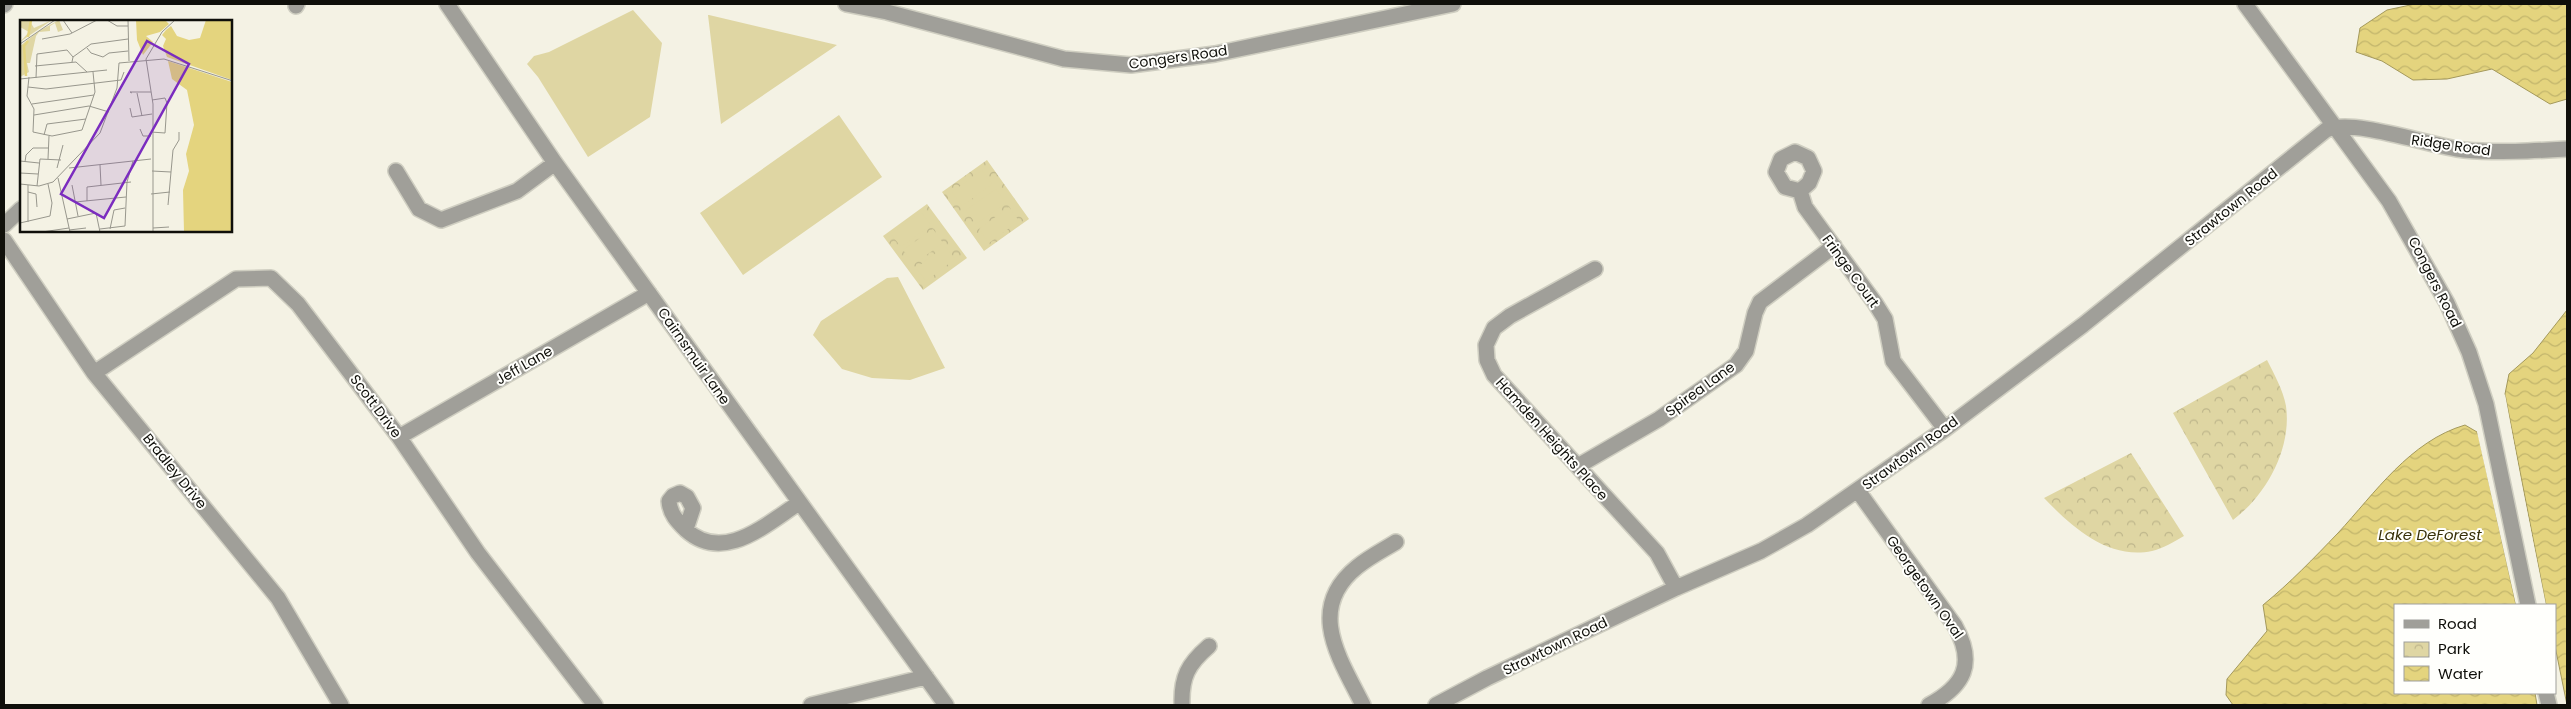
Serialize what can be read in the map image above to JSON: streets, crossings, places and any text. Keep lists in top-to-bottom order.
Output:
{
  "streets": {
    "street": [
      "Congers Road",
      "Ridge Road",
      "Strawtown Road",
      "Fringe Court",
      "Cairnsmuir Lane",
      "Jeff Lane",
      "Spirea Lane",
      "Scott Drive",
      "Hamden Heights Place",
      "Bradley Drive",
      "Georgetown Oval"
    ]
  },
  "crossings": [
    ["Congers Road", "Ridge Road"],
    ["Congers Road", "Strawtown Road"],
    ["Ridge Road", "Strawtown Road"],
    ["Strawtown Road", "Fringe Court"],
    ["Strawtown Road", "Hamden Heights Place"],
    ["Strawtown Road", "Georgetown Oval"],
    ["Fringe Court", "Spirea Lane"],
    ["Cairnsmuir Lane", "Jeff Lane"],
    ["Jeff Lane", "Scott Drive"],
    ["Spirea Lane", "Hamden Heights Place"],
    ["Scott Drive", "Bradley Drive"]
  ],
  "water": ["Lake DeForest"],
  "legend": ["Road", "Park", "Water"]
}
